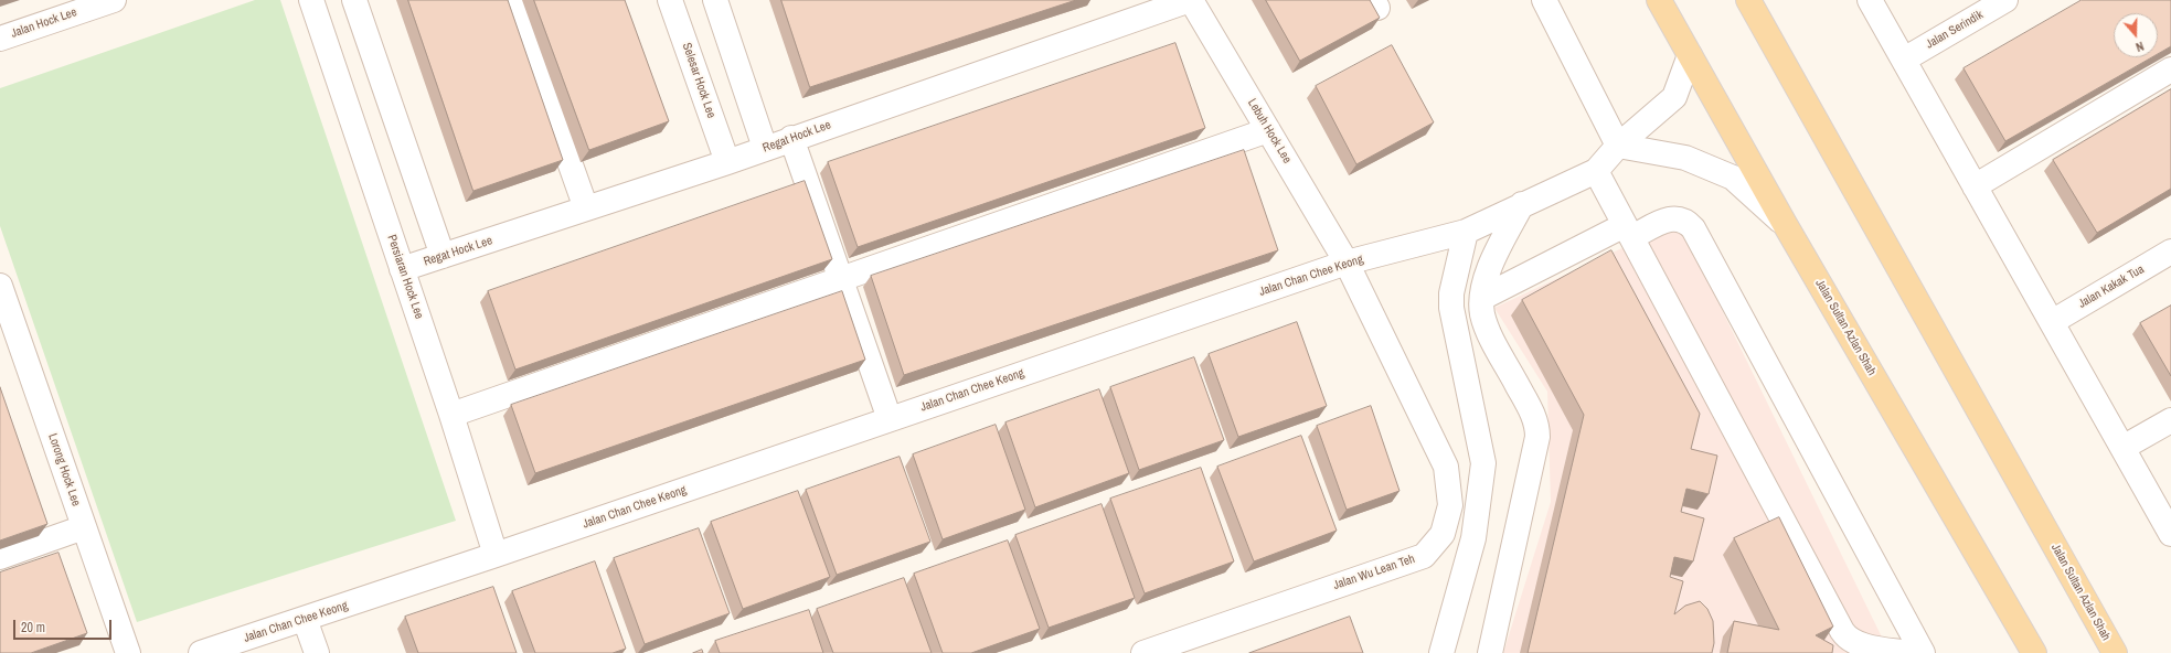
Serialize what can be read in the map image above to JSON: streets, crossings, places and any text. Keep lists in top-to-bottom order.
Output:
{
  "streets": {
    "main road": ["Jalan Sultan Azlan Shah"],
    "street": [
      "Jalan Hock Lee",
      "Jalan Serindik",
      "Selesar Hock Lee",
      "Lebuh Hock Lee",
      "Regat Hock Lee",
      "Jalan Chan Chee Keong",
      "Persiaran Hock Lee",
      "Jalan Kakak Tua",
      "Lorong Hock Lee",
      "Jalan Wu Lean Teh"
    ]
  },
  "crossings": [
    ["Selesar Hock Lee", "Regat Hock Lee"],
    ["Lebuh Hock Lee", "Regat Hock Lee"],
    ["Lebuh Hock Lee", "Jalan Chan Chee Keong"],
    ["Lebuh Hock Lee", "Jalan Wu Lean Teh"],
    ["Regat Hock Lee", "Persiaran Hock Lee"],
    ["Jalan Chan Chee Keong", "Persiaran Hock Lee"],
    ["Jalan Chan Chee Keong", "Jalan Sultan Azlan Shah"],
    ["Jalan Chan Chee Keong", "Jalan Wu Lean Teh"]
  ],
  "scale_bar": "20 m",
  "north": "bottom"
}
